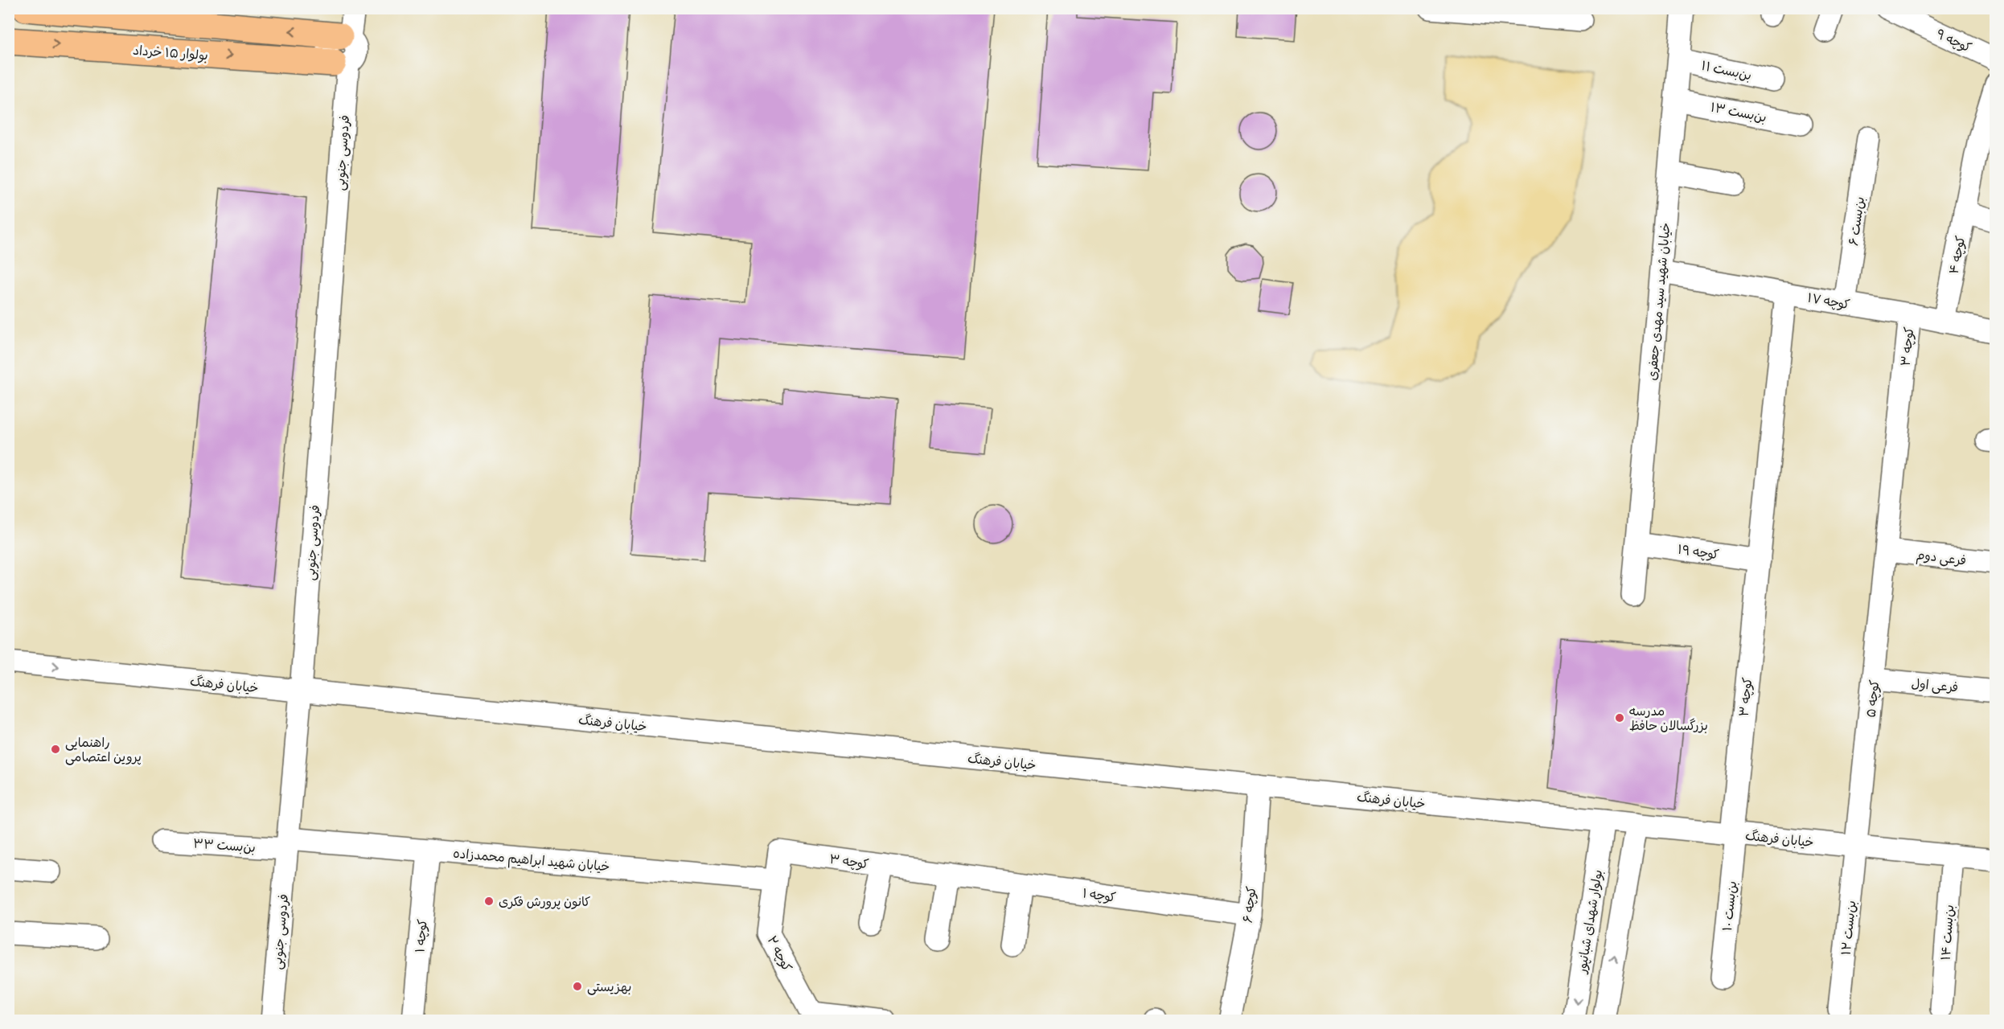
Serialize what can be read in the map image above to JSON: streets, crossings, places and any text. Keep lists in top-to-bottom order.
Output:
{
  "streets": {
    "main road": ["بولوار ۱۵ خرداد"],
    "street": [
      "کوچه ۹",
      "بن‌بست ۱۱",
      "بن‌بست ۱۳",
      "فردوسی جنوبی",
      "بن‌بست ۶",
      "کوچه ۴",
      "کوچه ۱۷",
      "خیابان شهید سید مهدی جعفری",
      "کوچه ۳",
      "کوچه ۱۹",
      "فرعی دوم",
      "خیابان فرهنگ",
      "فرعی اول",
      "کوچه ۵",
      "بن‌بست ۳۳",
      "خیابان شهید ابراهیم محمدزاده",
      "کوچه ۱",
      "کوچه ۶",
      "بن‌بست ۱۰",
      "بولوار شهدای شبانپور",
      "بن‌بست ۱۲",
      "بن‌بست ۱۴",
      "کوچه ۲"
    ]
  },
  "crossings": [
    ["بولوار ۱۵ خرداد", "فردوسی جنوبی"],
    ["بن‌بست ۱۱", "خیابان شهید سید مهدی جعفری"],
    ["بن‌بست ۱۳", "خیابان شهید سید مهدی جعفری"],
    ["فردوسی جنوبی", "خیابان فرهنگ"],
    ["فردوسی جنوبی", "بن‌بست ۳۳"],
    ["فردوسی جنوبی", "خیابان شهید ابراهیم محمدزاده"],
    ["بن‌بست ۶", "کوچه ۱۷"],
    ["کوچه ۴", "کوچه ۱۷"],
    ["کوچه ۱۷", "خیابان شهید سید مهدی جعفری"],
    ["کوچه ۱۷", "کوچه ۳"],
    ["خیابان شهید سید مهدی جعفری", "کوچه ۱۹"],
    ["کوچه ۳", "کوچه ۱۹"],
    ["کوچه ۳", "فرعی دوم"],
    ["کوچه ۳", "خیابان فرهنگ"],
    ["کوچه ۳", "کوچه ۵"],
    ["کوچه ۳", "خیابان شهید ابراهیم محمدزاده"],
    ["کوچه ۳", "کوچه ۱"],
    ["کوچه ۳", "بن‌بست ۱۰"],
    ["کوچه ۳", "کوچه ۲"],
    ["فرعی دوم", "کوچه ۵"],
    ["خیابان فرهنگ", "کوچه ۵"],
    ["خیابان فرهنگ", "کوچه ۶"],
    ["خیابان فرهنگ", "بن‌بست ۱۰"],
    ["خیابان فرهنگ", "بولوار شهدای شبانپور"],
    ["خیابان فرهنگ", "بن‌بست ۱۲"],
    ["خیابان فرهنگ", "بن‌بست ۱۴"],
    ["فرعی اول", "کوچه ۵"],
    ["کوچه ۵", "بن‌بست ۱۲"],
    ["بن‌بست ۳۳", "خیابان شهید ابراهیم محمدزاده"],
    ["خیابان شهید ابراهیم محمدزاده", "کوچه ۱"],
    ["خیابان شهید ابراهیم محمدزاده", "کوچه ۲"],
    ["کوچه ۱", "کوچه ۶"]
  ],
  "places": [
    "مدرسه بزرگسالان حافظ",
    "راهنمایی پروین اعتصامی",
    "کانون پرورش فکری",
    "بهزیستی"
  ]
}
